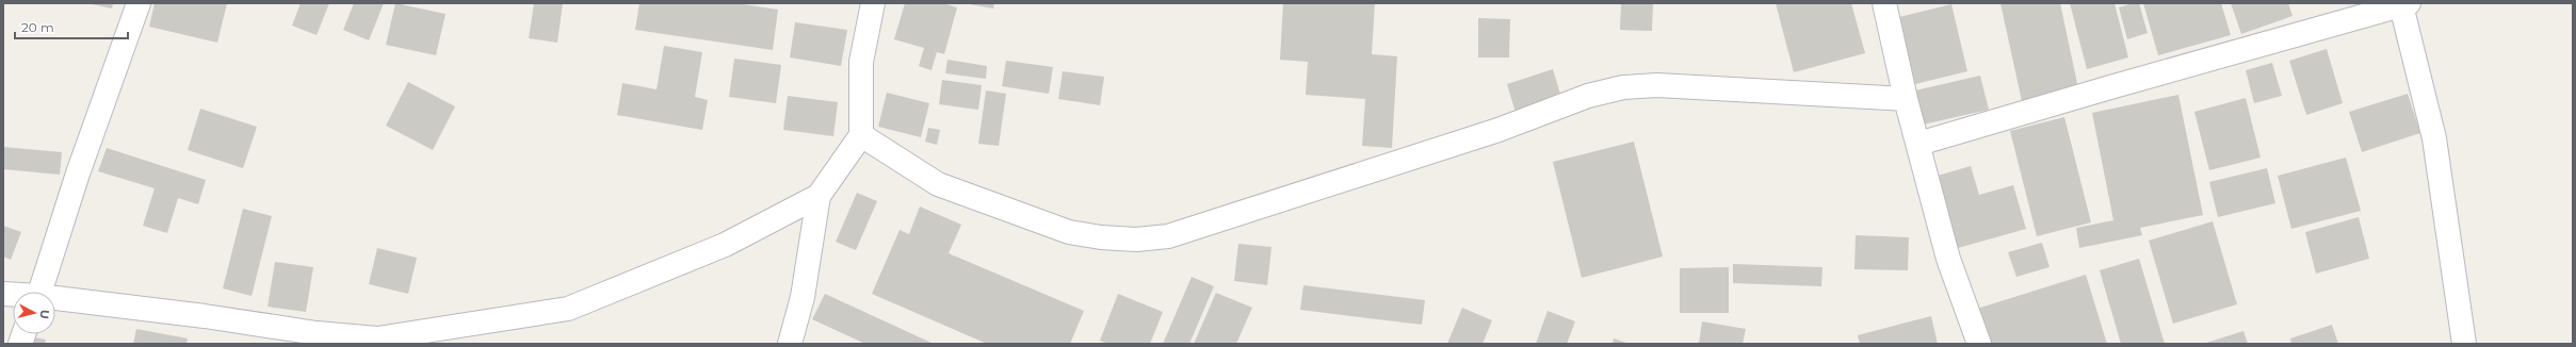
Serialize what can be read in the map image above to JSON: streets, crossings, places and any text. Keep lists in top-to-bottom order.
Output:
{
  "scale_bar": "20 m",
  "north": "right"
}
